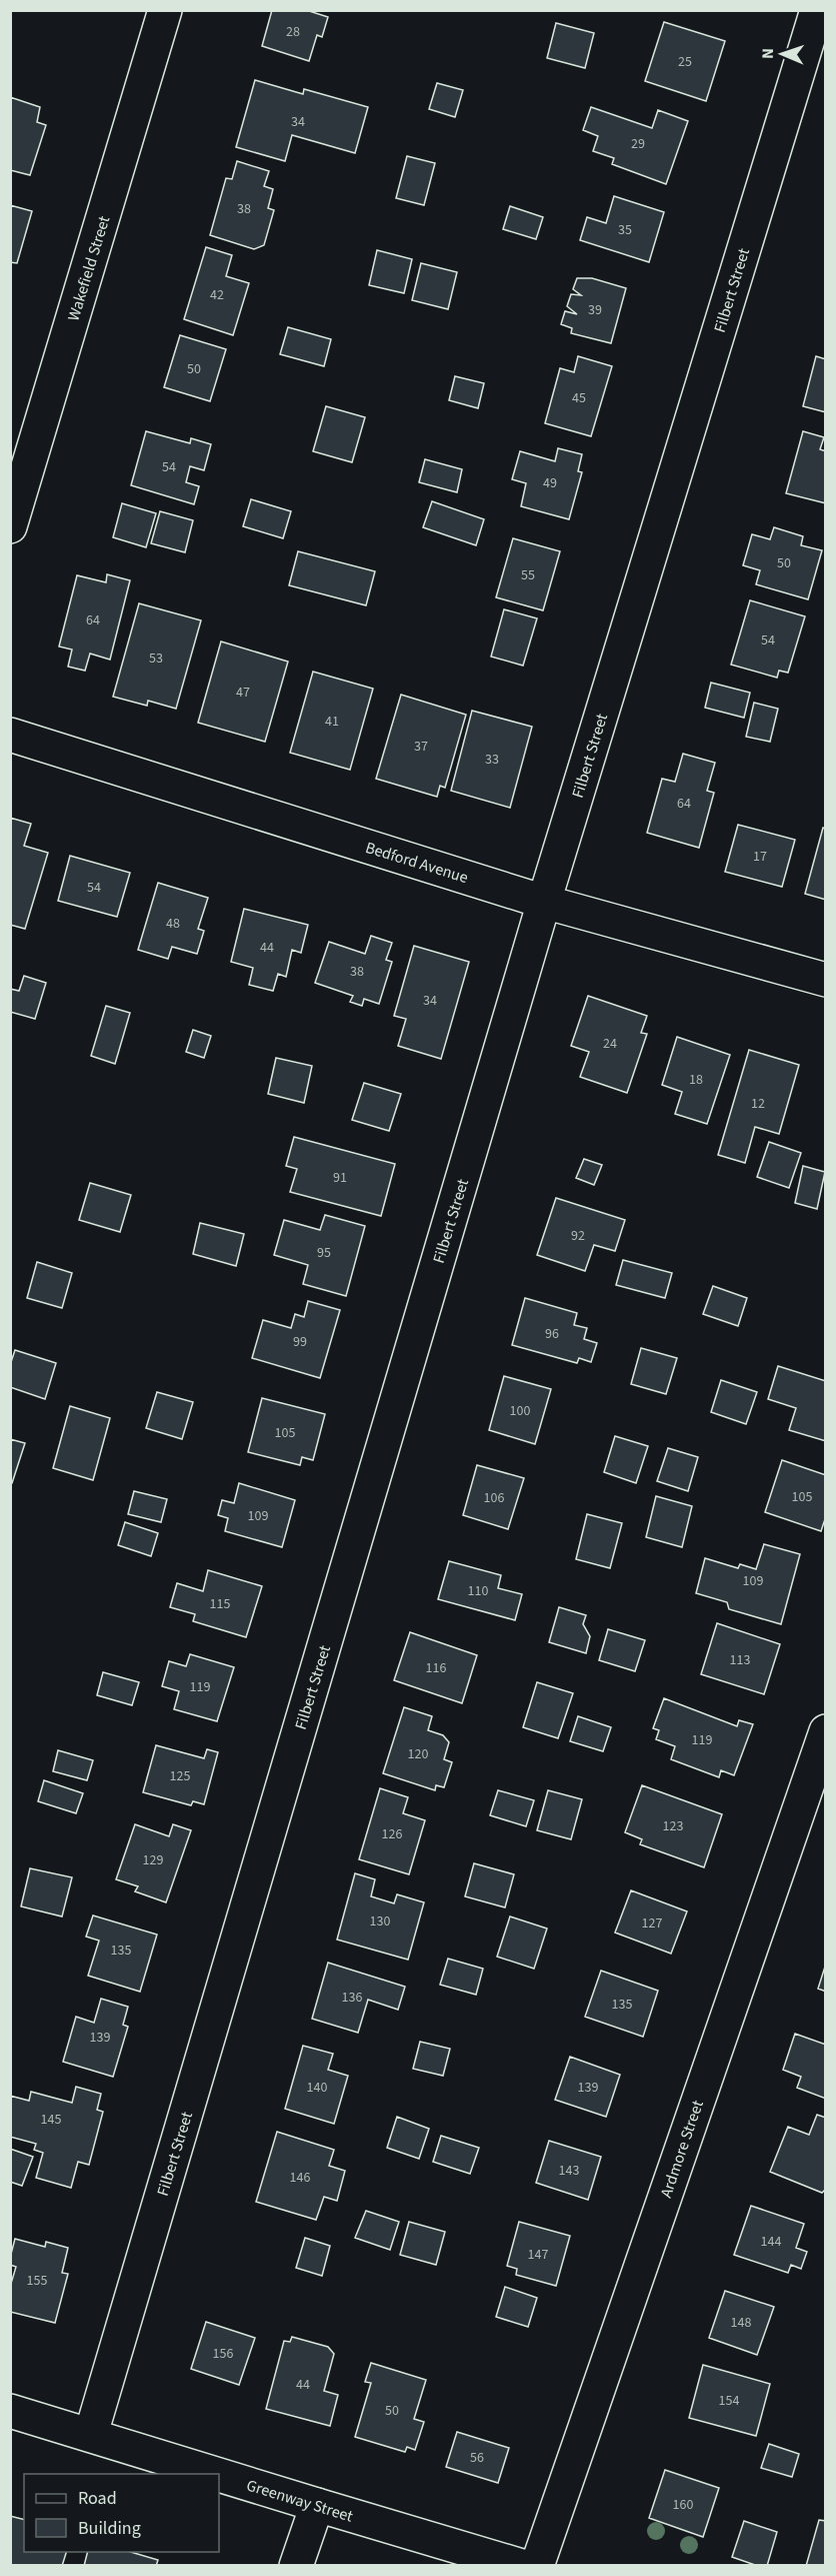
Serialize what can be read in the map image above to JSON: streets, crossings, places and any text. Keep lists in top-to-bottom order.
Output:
{
  "streets": {
    "street": [
      "Wakefield Street",
      "Filbert Street",
      "Bedford Avenue",
      "Ardmore Street",
      "Greenway Street"
    ]
  },
  "crossings": [
    ["Filbert Street", "Bedford Avenue"],
    ["Filbert Street", "Greenway Street"]
  ],
  "house_numbers": [
    "28",
    "25",
    "34",
    "29",
    "38",
    "35",
    "42",
    "39",
    "50",
    "45",
    "54",
    "49",
    "50",
    "55",
    "64",
    "54",
    "53",
    "47",
    "41",
    "37",
    "33",
    "64",
    "17",
    "54",
    "48",
    "44",
    "38",
    "34",
    "24",
    "18",
    "12",
    "91",
    "92",
    "95",
    "96",
    "99",
    "100",
    "105",
    "105",
    "106",
    "109",
    "109",
    "110",
    "115",
    "113",
    "116",
    "119",
    "119",
    "120",
    "125",
    "123",
    "126",
    "129",
    "130",
    "127",
    "135",
    "136",
    "135",
    "139",
    "140",
    "139",
    "145",
    "143",
    "146",
    "144",
    "147",
    "155",
    "148",
    "156",
    "44",
    "154",
    "50",
    "56",
    "160"
  ],
  "legend": ["Road", "Building"],
  "north": "left"
}
